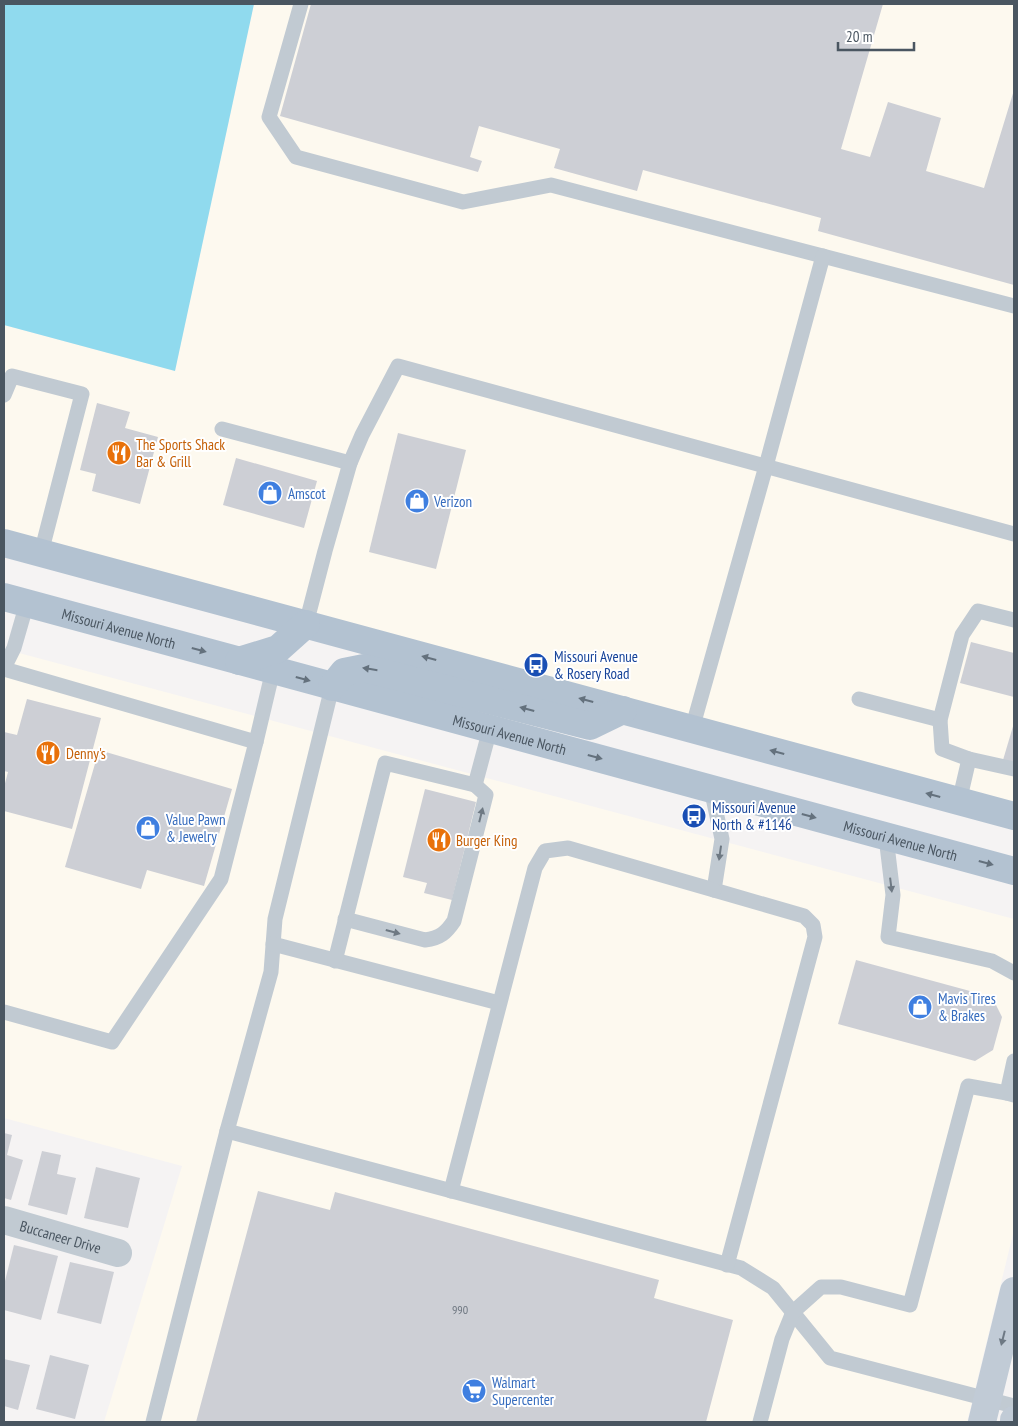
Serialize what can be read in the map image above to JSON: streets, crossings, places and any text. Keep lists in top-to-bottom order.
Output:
{
  "streets": {
    "main road": ["Missouri Avenue North"],
    "street": ["Buccaneer Drive"]
  },
  "places": {
    "restaurant": ["The Sports Shack Bar & Grill", "Denny's", "Burger King"],
    "shop": [
      "Amscot",
      "Verizon",
      "Value Pawn & Jewelry",
      "Mavis Tires & Brakes"
    ],
    "bus stop": ["Missouri Avenue & Rosery Road", "Missouri Avenue North & #1146"],
    "supermarket": ["Walmart Supercenter"]
  },
  "house_numbers": ["990"],
  "scale_bar": "20 m"
}
